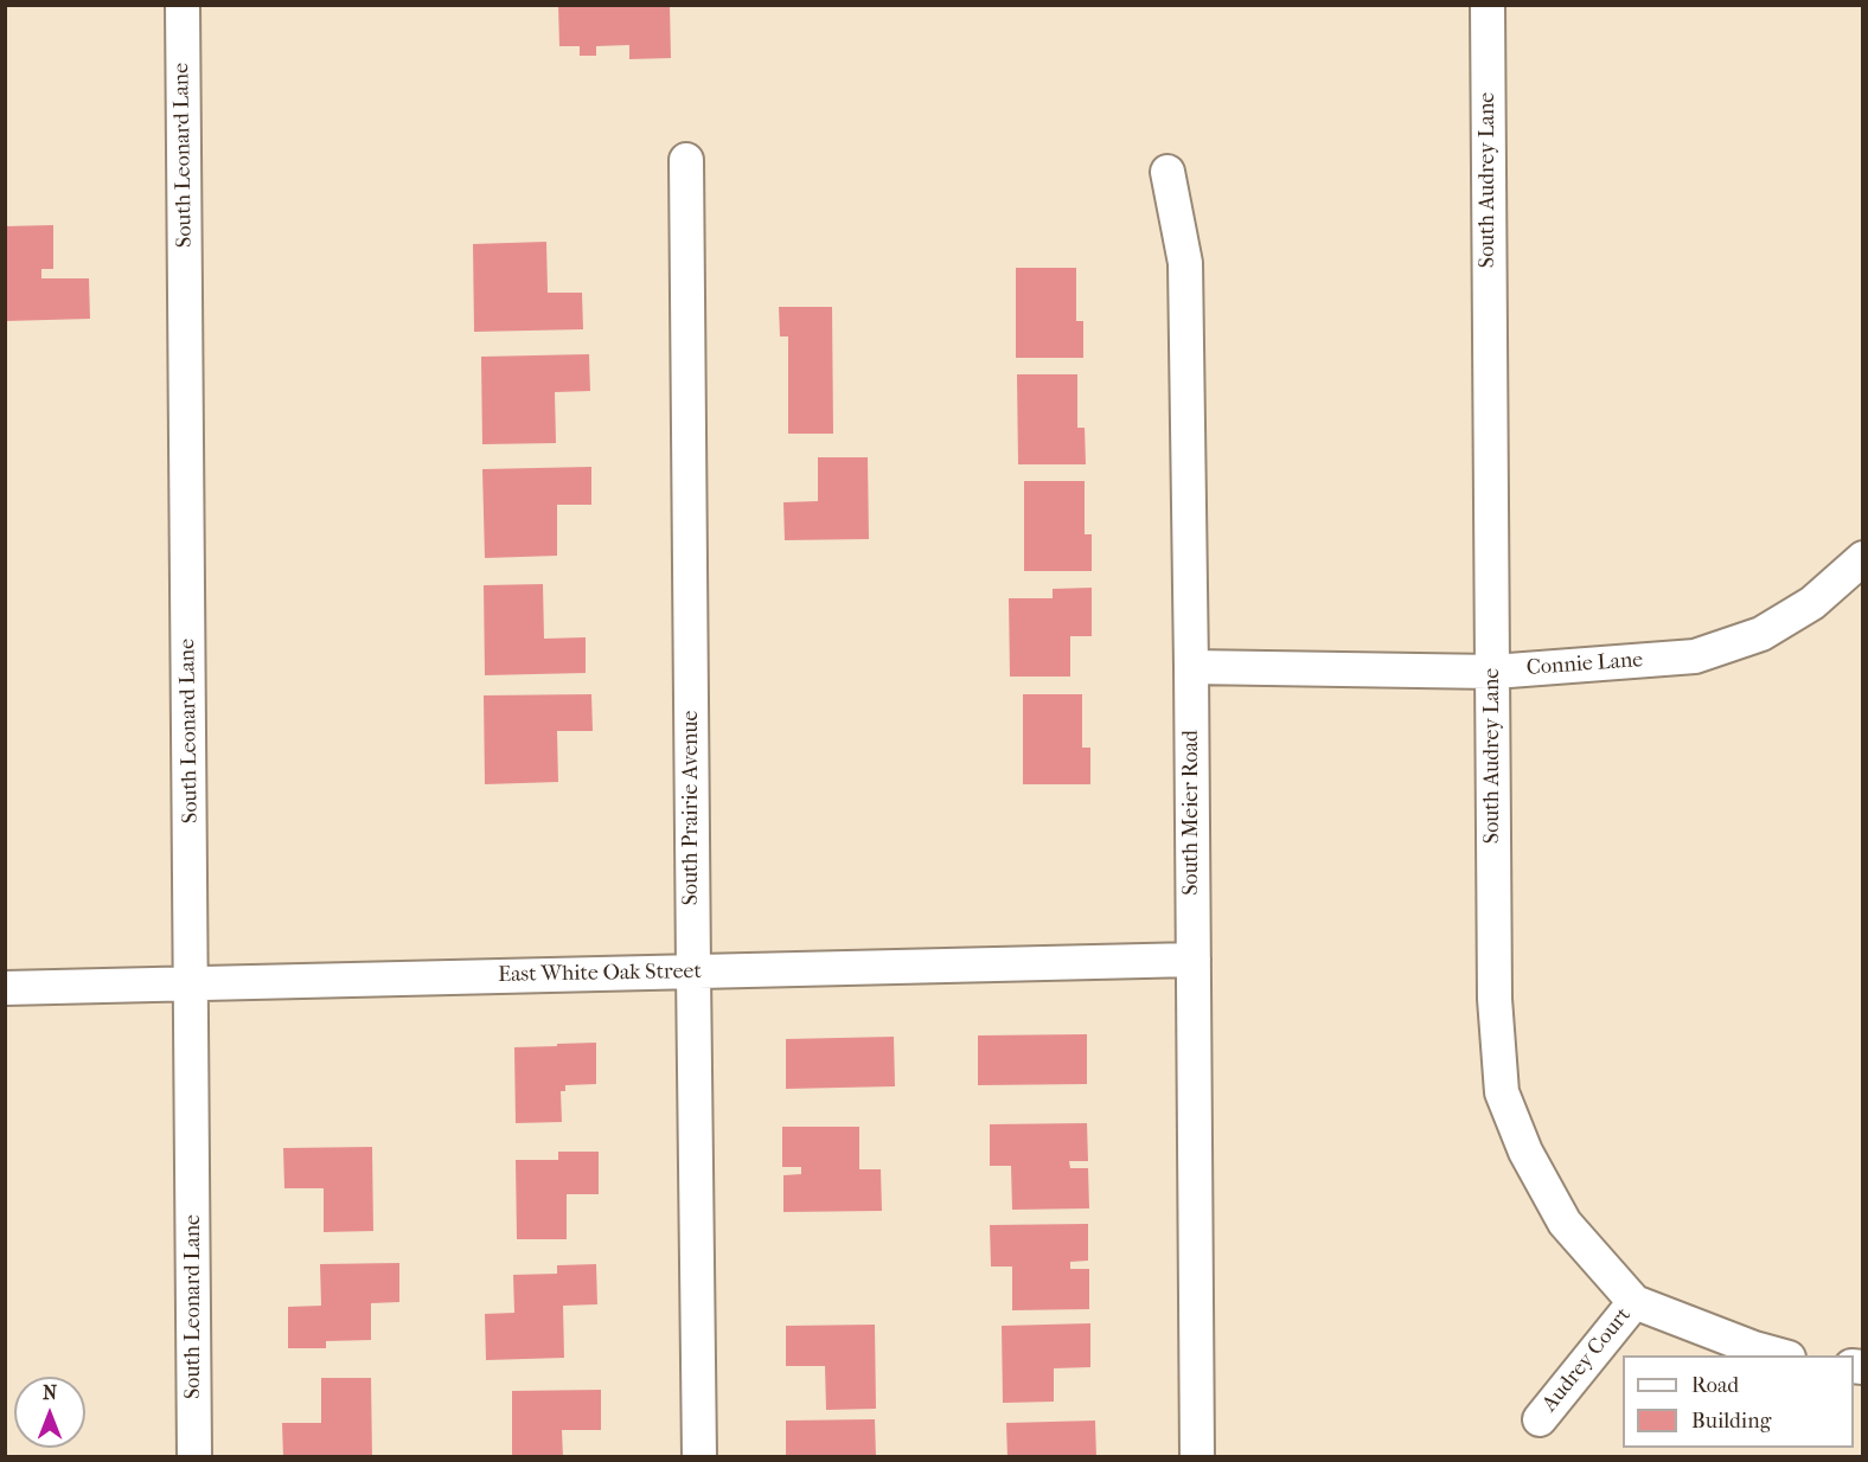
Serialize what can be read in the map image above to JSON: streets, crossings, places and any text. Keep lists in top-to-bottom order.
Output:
{
  "streets": {
    "street": [
      "South Leonard Lane",
      "South Audrey Lane",
      "Connie Lane",
      "South Prairie Avenue",
      "South Meier Road",
      "East White Oak Street",
      "Audrey Court"
    ]
  },
  "crossings": [
    ["South Leonard Lane", "East White Oak Street"],
    ["South Audrey Lane", "Connie Lane"],
    ["South Audrey Lane", "Audrey Court"],
    ["Connie Lane", "South Meier Road"],
    ["South Prairie Avenue", "East White Oak Street"],
    ["South Meier Road", "East White Oak Street"]
  ],
  "legend": ["Road", "Building"],
  "north": "top"
}
